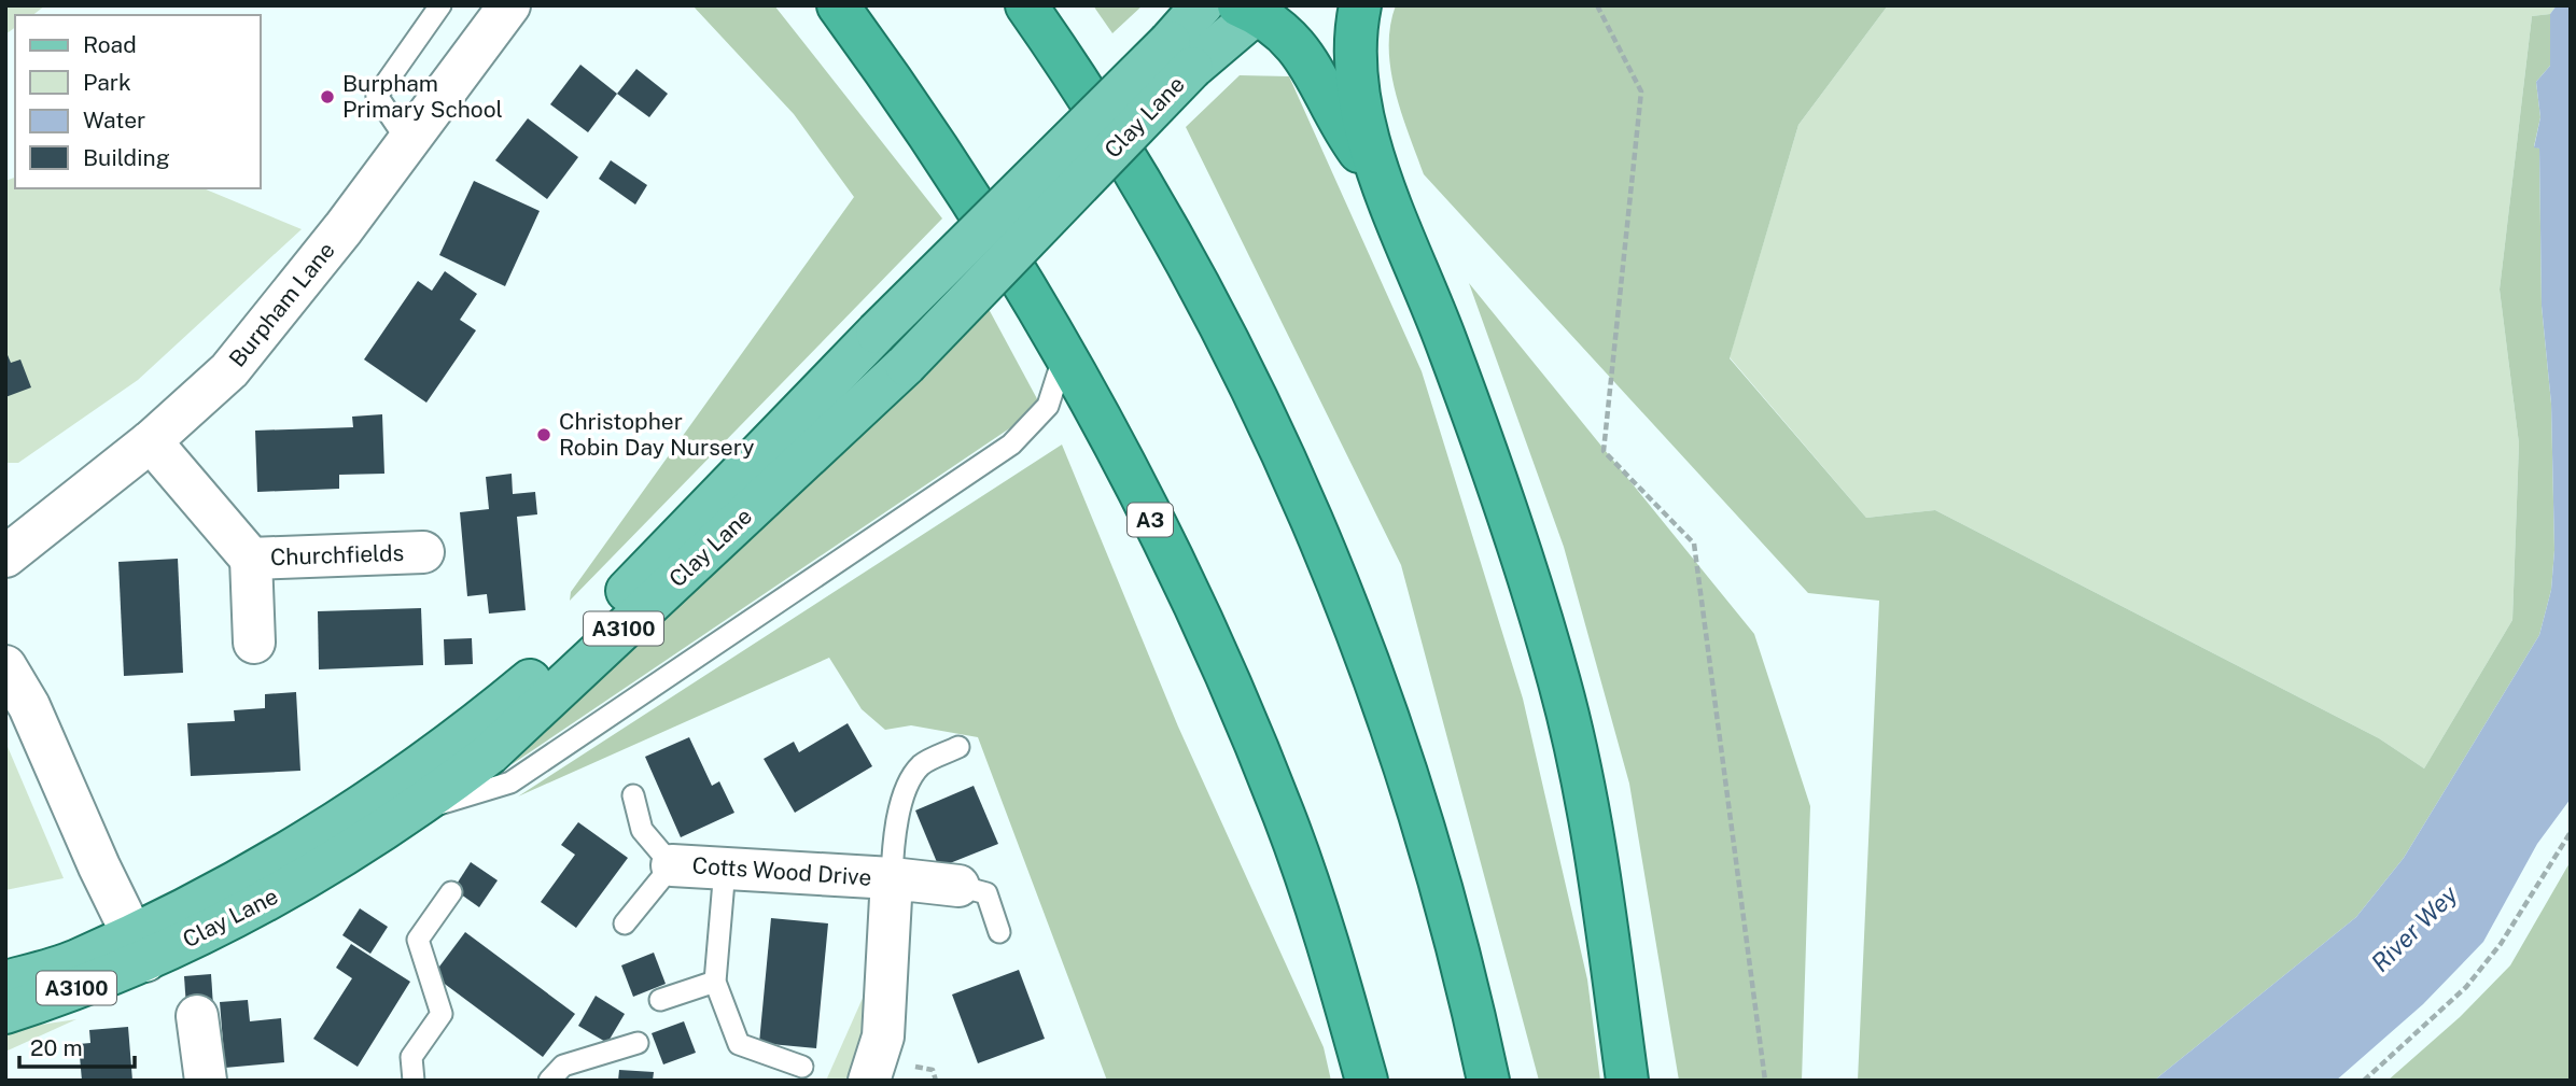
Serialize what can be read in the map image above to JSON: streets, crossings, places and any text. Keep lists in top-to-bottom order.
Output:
{
  "streets": {
    "highway": ["A3"],
    "main road": ["Clay Lane", "A3100"],
    "street": ["Burpham Lane", "Churchfields", "Cotts Wood Drive"]
  },
  "crossings": [
    ["Burpham Lane", "Churchfields"]
  ],
  "water": ["River Wey"],
  "places": ["Burpham Primary School", "Christopher Robin Day Nursery"],
  "legend": [
    "Road",
    "Park",
    "Water",
    "Building"
  ],
  "scale_bar": "20 m"
}
